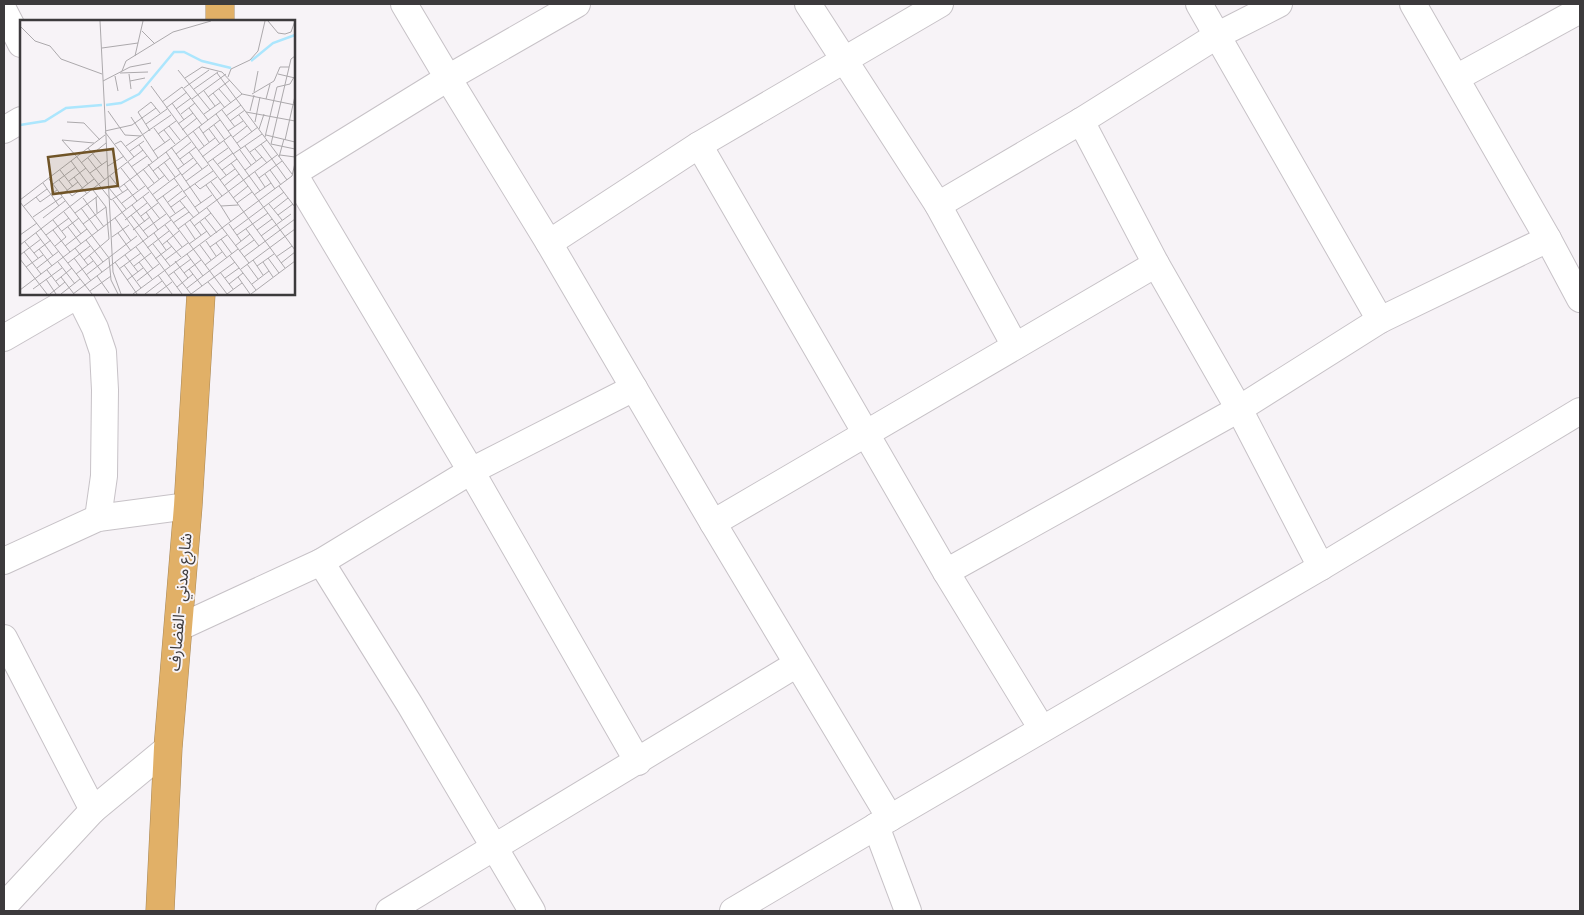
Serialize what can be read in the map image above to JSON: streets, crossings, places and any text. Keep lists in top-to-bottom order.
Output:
{
  "streets": {
    "highway": ["شارع مدني -القضارف"]
  }
}
